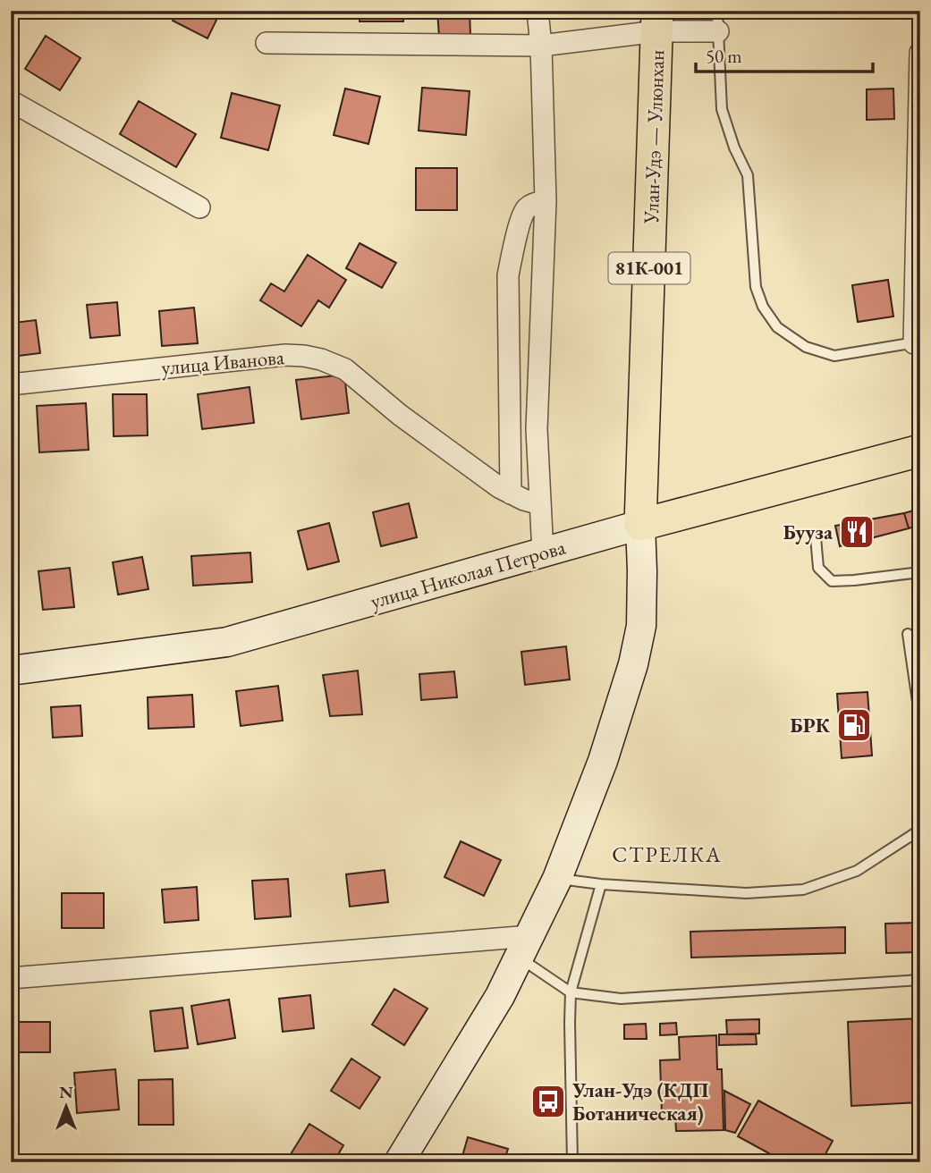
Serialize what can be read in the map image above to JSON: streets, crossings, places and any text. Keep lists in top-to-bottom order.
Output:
{
  "streets": {
    "main road": ["Улан-Удэ — Улюнхан", "81К-001", "улица Николая Петрова"],
    "street": ["улица Иванова"]
  },
  "crossings": [
    ["Улан-Удэ — Улюнхан", "улица Николая Петрова"]
  ],
  "districts": ["СТРЕЛКА"],
  "places": {
    "restaurant": ["Бууза"],
    "fuel station": ["БРК"],
    "bus stop": ["Улан-Удэ (КДП Ботаническая)"]
  },
  "scale_bar": "50 m",
  "north": "top"
}
